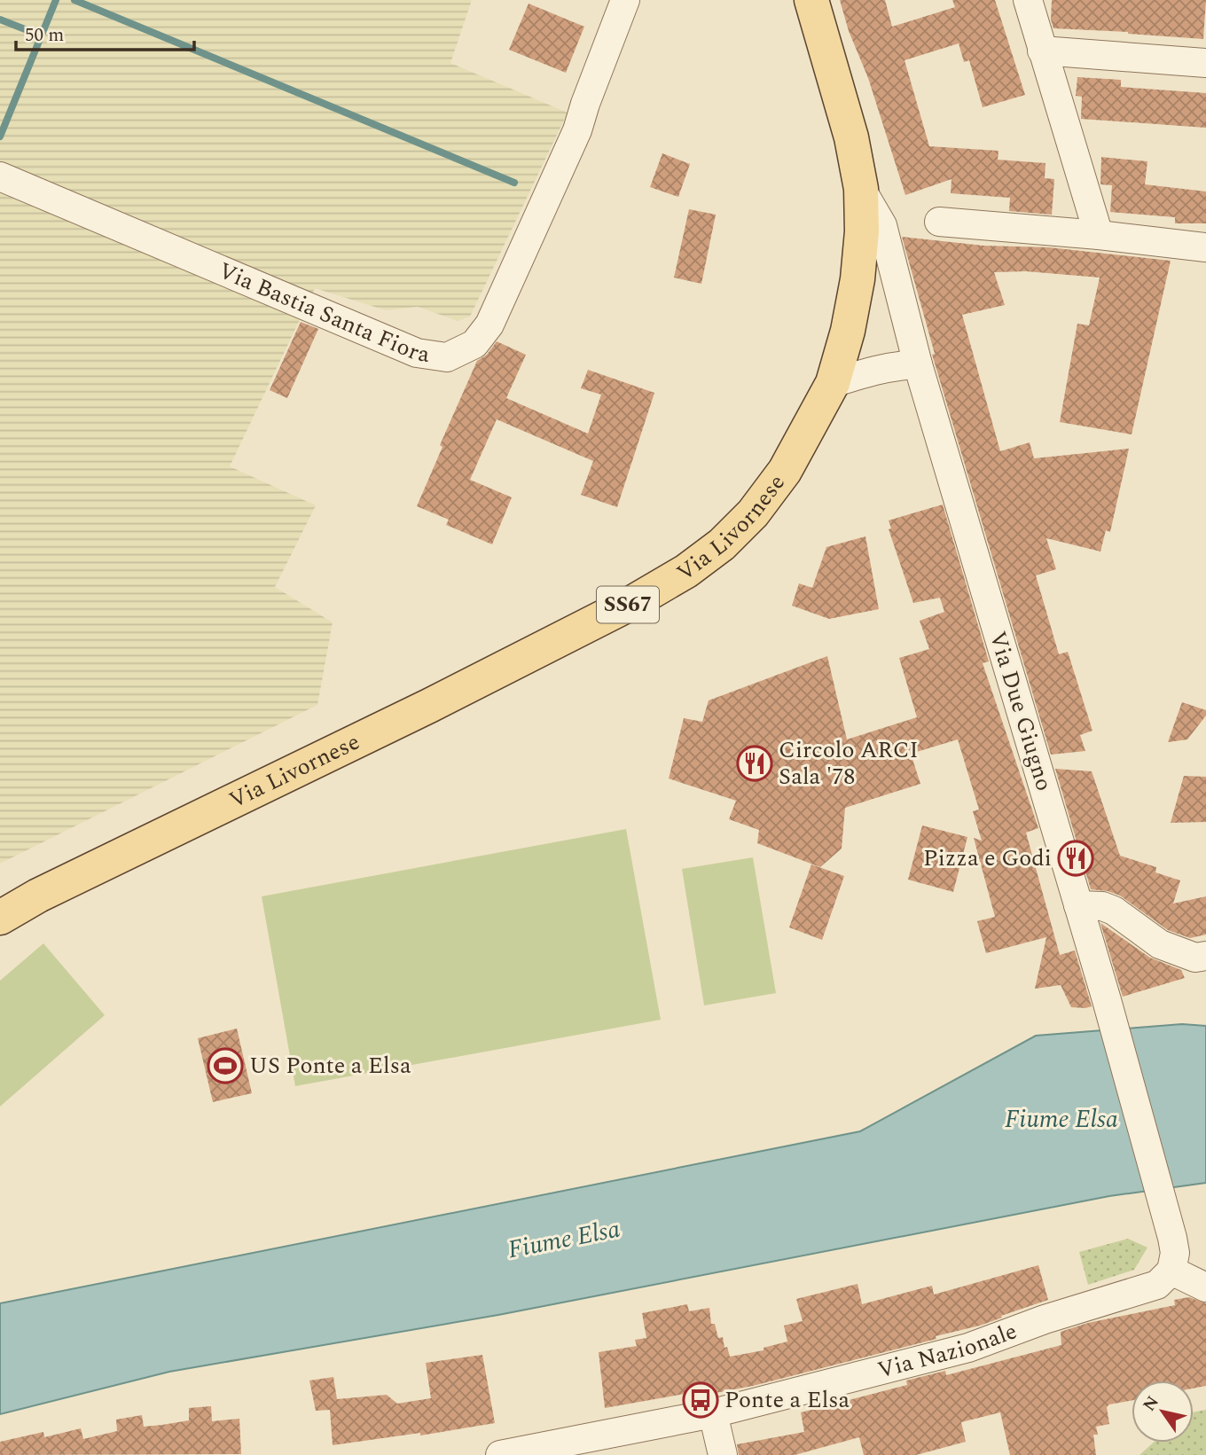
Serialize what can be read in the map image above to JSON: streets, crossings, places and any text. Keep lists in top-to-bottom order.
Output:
{
  "streets": {
    "main road": ["Via Livornese", "SS67"],
    "street": ["Via Bastia Santa Fiora", "Via Due Giugno", "Via Nazionale"]
  },
  "crossings": [
    ["Via Livornese", "Via Due Giugno"],
    ["Via Due Giugno", "Via Nazionale"]
  ],
  "water": ["Fiume Elsa"],
  "places": {
    "restaurant": ["Circolo ARCI Sala '78", "Pizza e Godi"],
    "sports": ["US Ponte a Elsa"],
    "bus stop": ["Ponte a Elsa"]
  },
  "scale_bar": "50 m",
  "north": "top left"
}
